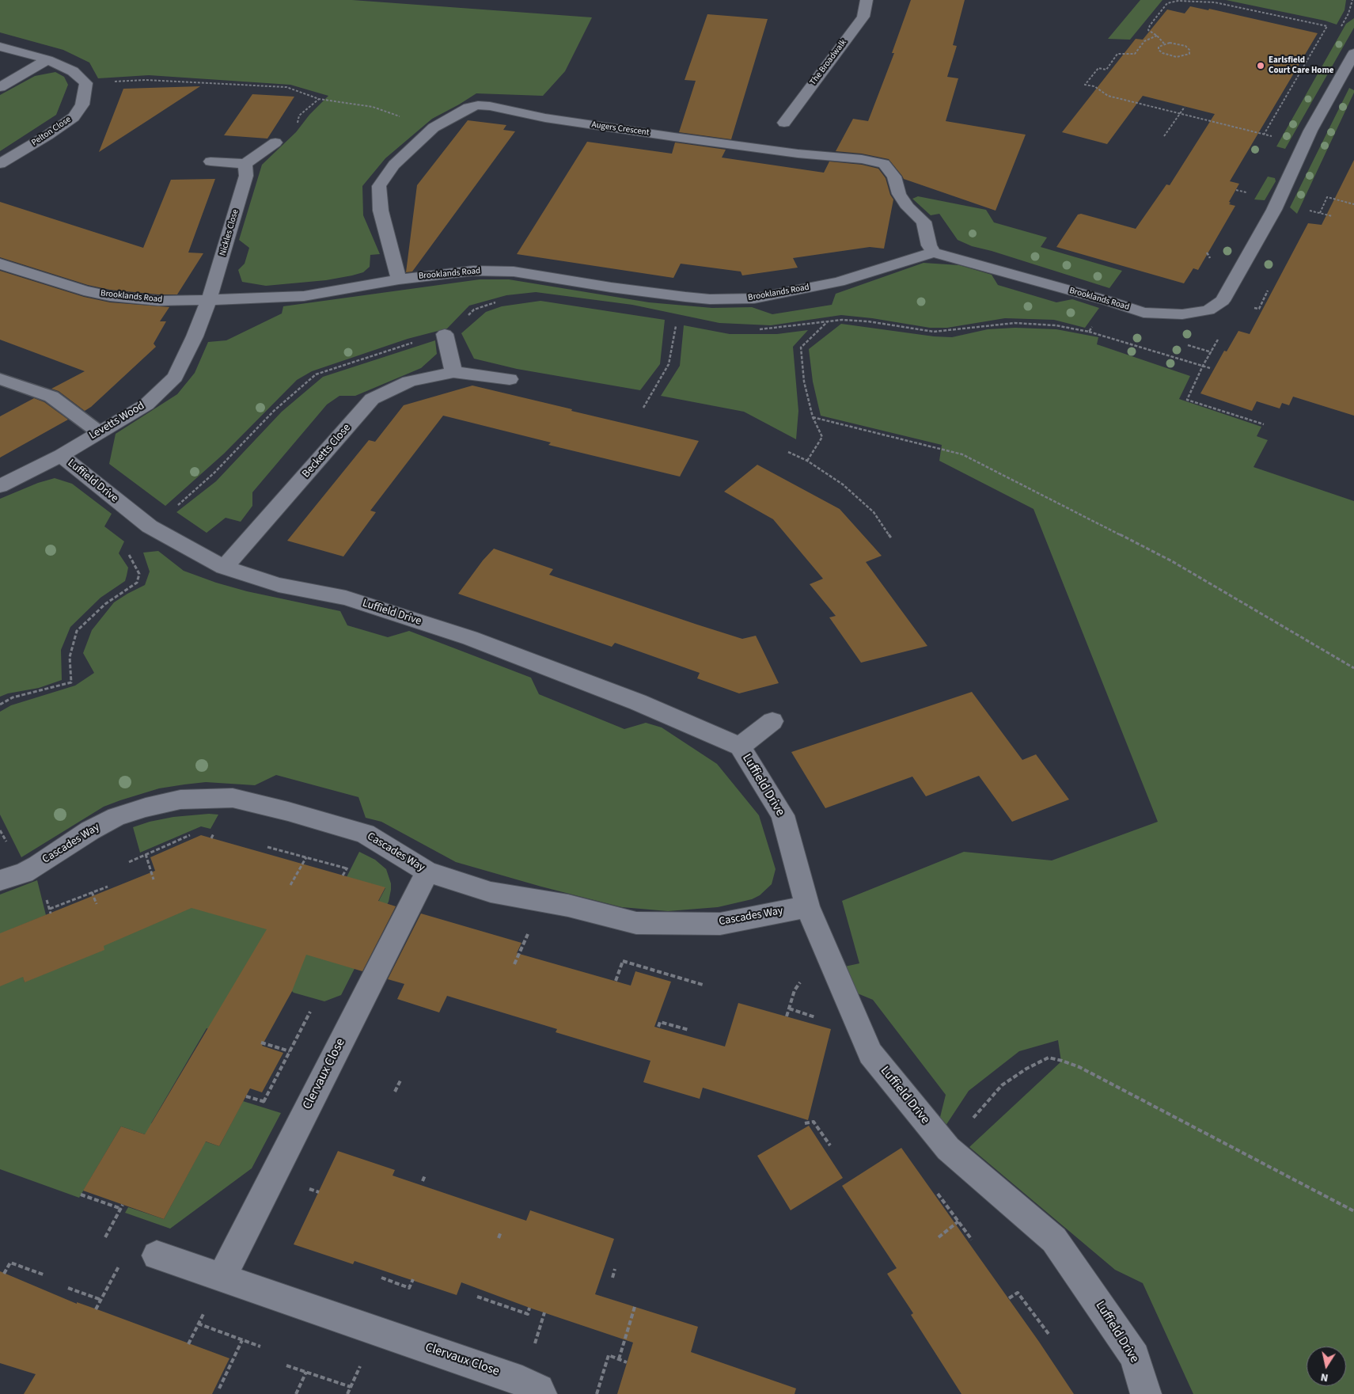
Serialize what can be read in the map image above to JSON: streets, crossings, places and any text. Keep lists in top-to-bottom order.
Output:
{
  "streets": {
    "street": [
      "The Broadwalk",
      "Augers Crescent",
      "Pelton Close",
      "Nickles Close",
      "Brooklands Road",
      "Levetts Wood",
      "Becketts Close",
      "Luffield Drive",
      "Cascades Way",
      "Clervaux Close"
    ]
  },
  "crossings": [
    ["Augers Crescent", "Brooklands Road"],
    ["Nickles Close", "Brooklands Road"],
    ["Nickles Close", "Levetts Wood"],
    ["Brooklands Road", "Levetts Wood"],
    ["Levetts Wood", "Luffield Drive"],
    ["Becketts Close", "Luffield Drive"],
    ["Luffield Drive", "Cascades Way"],
    ["Cascades Way", "Clervaux Close"]
  ],
  "places": ["Earlsfield Court Care Home"],
  "north": "bottom"
}
